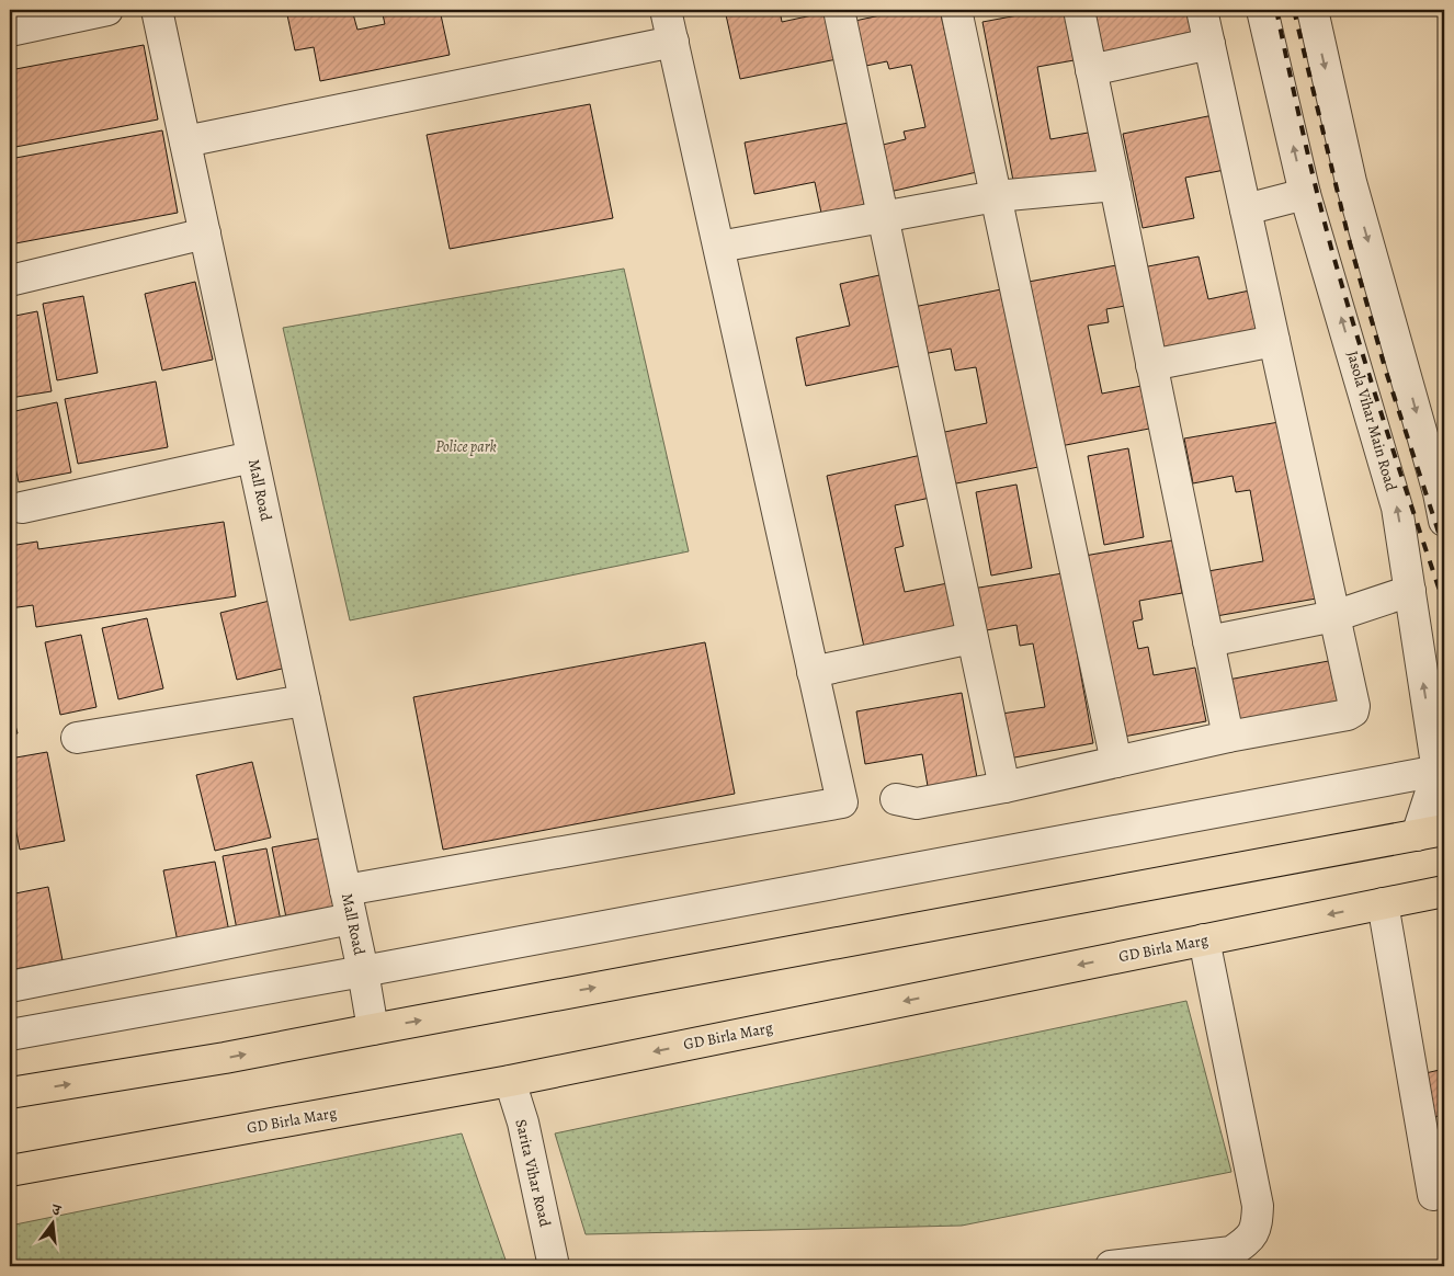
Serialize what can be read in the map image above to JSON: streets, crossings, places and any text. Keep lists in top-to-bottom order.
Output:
{
  "streets": {
    "main road": ["GD Birla Marg"],
    "street": ["Jasola Vihar Main Road", "Mall Road", "Sarita Vihar Road"]
  },
  "crossings": [
    ["GD Birla Marg", "Sarita Vihar Road"]
  ],
  "parks": ["Police park"],
  "north": "top"
}
